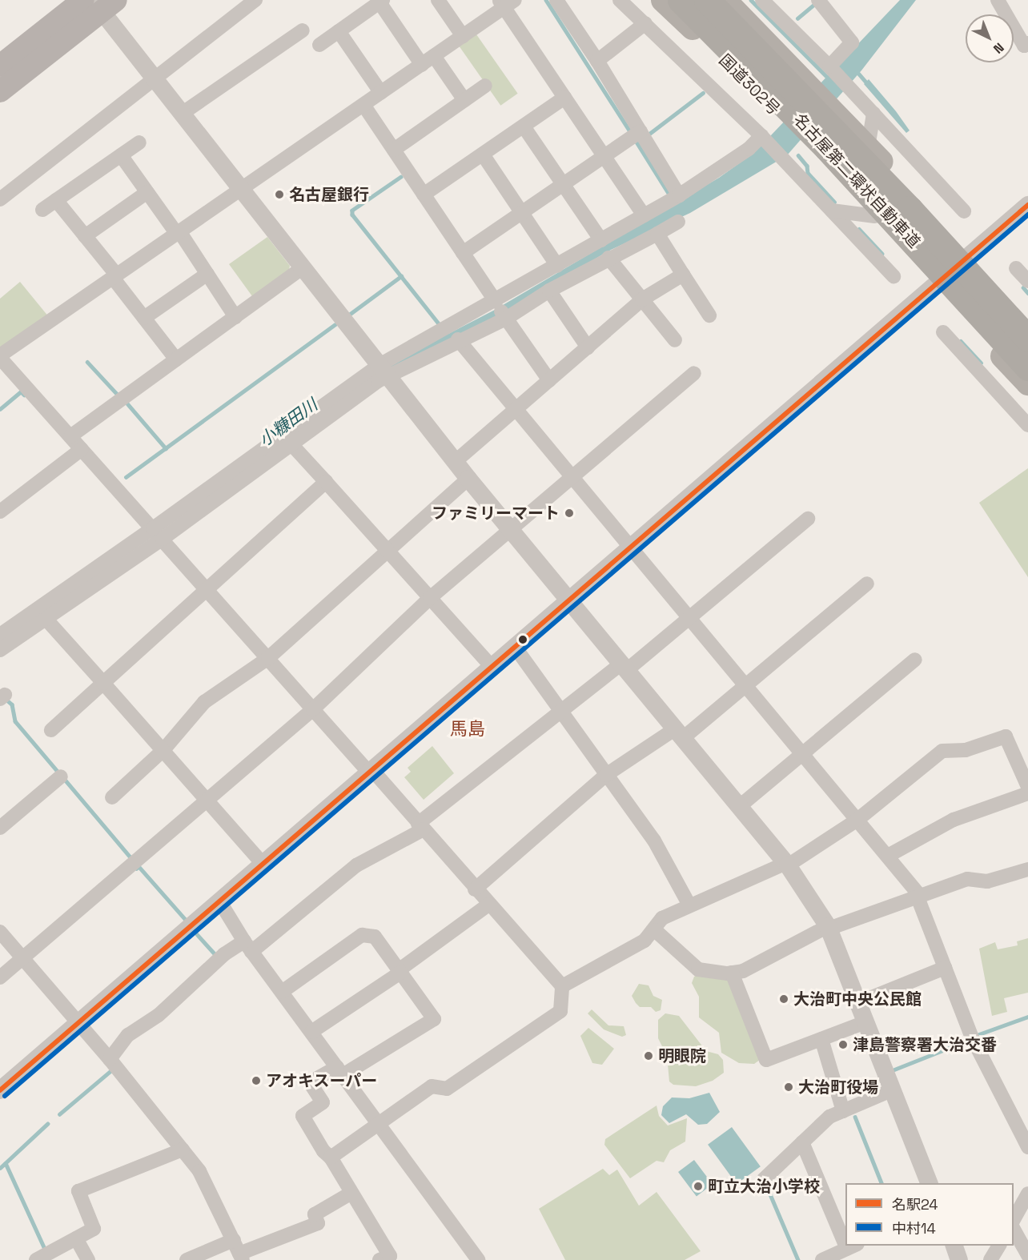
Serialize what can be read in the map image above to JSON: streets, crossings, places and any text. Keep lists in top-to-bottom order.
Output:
{
  "streets": {
    "highway": ["国道302号", "名古屋第二環状自動車道"]
  },
  "districts": ["馬島"],
  "water": ["小糠田川"],
  "places": [
    "名古屋銀行",
    "ファミリーマート",
    "大治町中央公民館",
    "津島警察署大治交番",
    "明眼院",
    "アオキスーパー",
    "大治町役場",
    "町立大治小学校"
  ],
  "lines": ["transit line 名駅24", "transit line 中村14"],
  "legend": ["名駅24", "中村14"],
  "north": "bottom right"
}
